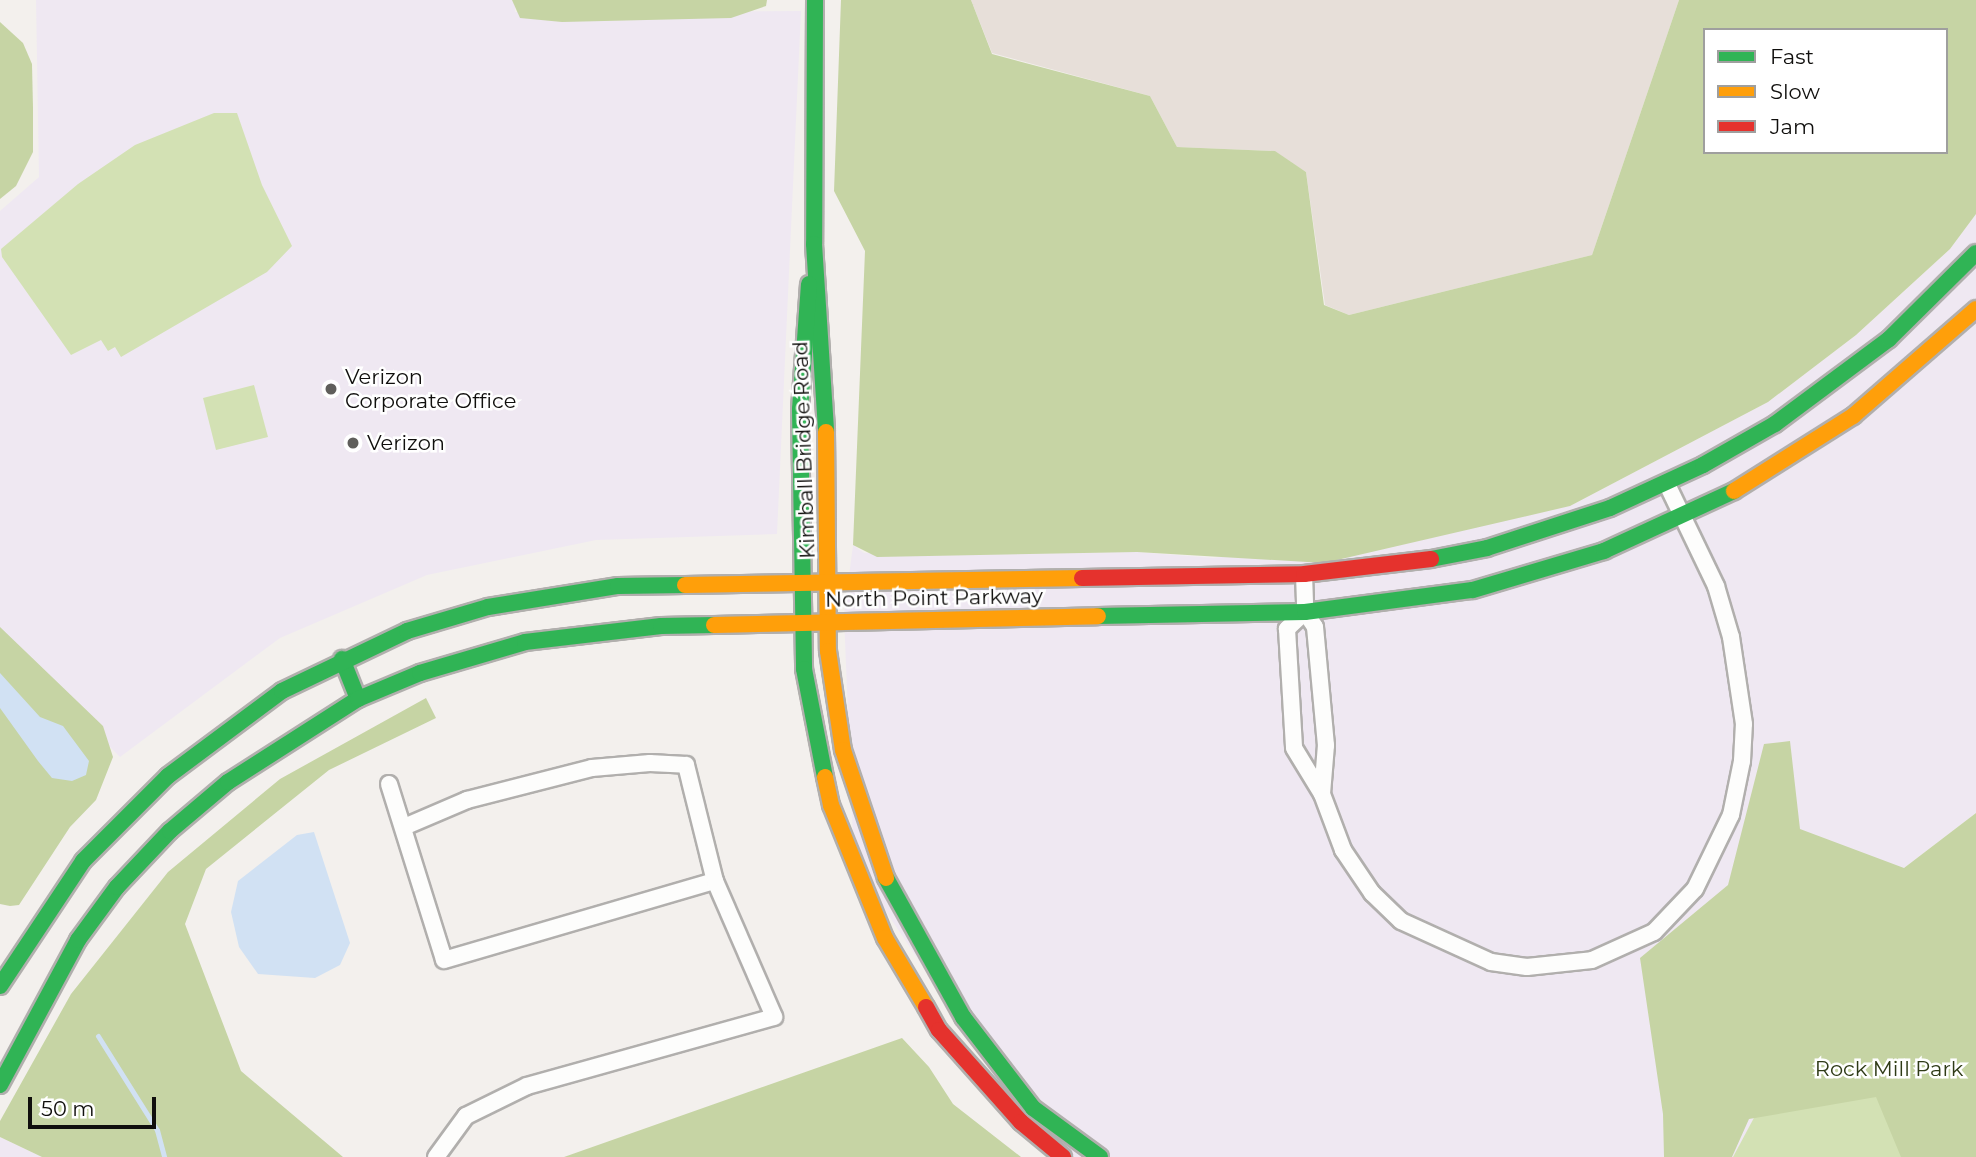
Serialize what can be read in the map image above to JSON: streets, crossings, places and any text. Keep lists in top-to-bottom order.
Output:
{
  "streets": {
    "street": ["Kimball Bridge Road", "North Point Parkway"]
  },
  "crossings": [
    ["Kimball Bridge Road", "North Point Parkway"]
  ],
  "parks": ["Rock Mill Park"],
  "places": ["Verizon Corporate Office", "Verizon"],
  "legend": ["Fast", "Slow", "Jam"],
  "scale_bar": "50 m"
}
